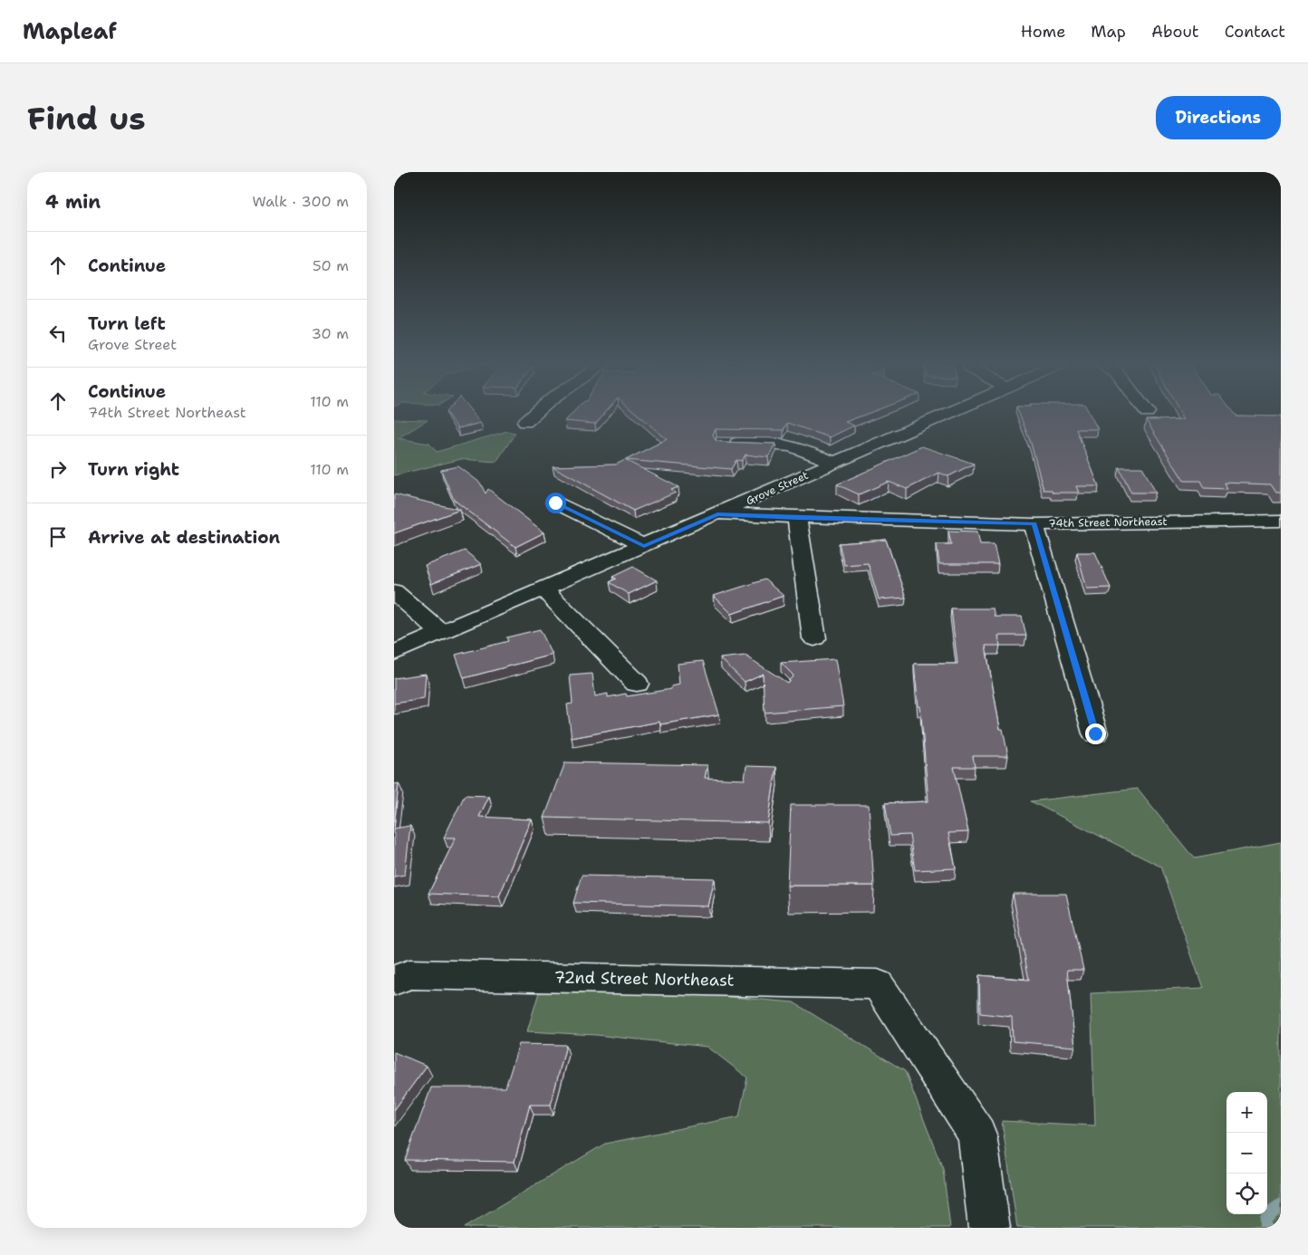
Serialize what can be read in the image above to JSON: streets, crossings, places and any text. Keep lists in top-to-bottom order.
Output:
{
  "streets": {
    "street": ["Grove Street", "74th Street Northeast", "72nd Street Northeast"]
  },
  "crossings": [
    ["Grove Street", "74th Street Northeast"]
  ],
  "page": {
    "header": "Mapleaf",
    "nav": [
      "Home",
      "Map",
      "About",
      "Contact"
    ],
    "buttons": "Directions",
    "title": "Find us",
    "heading": ["4 min", "Walk · 300 m"],
    "list": [
      ["Continue", "50 m"],
      ["Turn left", "Grove Street", "30 m"],
      ["Continue", "74th Street Northeast", "110 m"],
      ["Turn right", "110 m"],
      "Arrive at destination"
    ],
    "map_buttons": ["+", "−"]
  }
}
